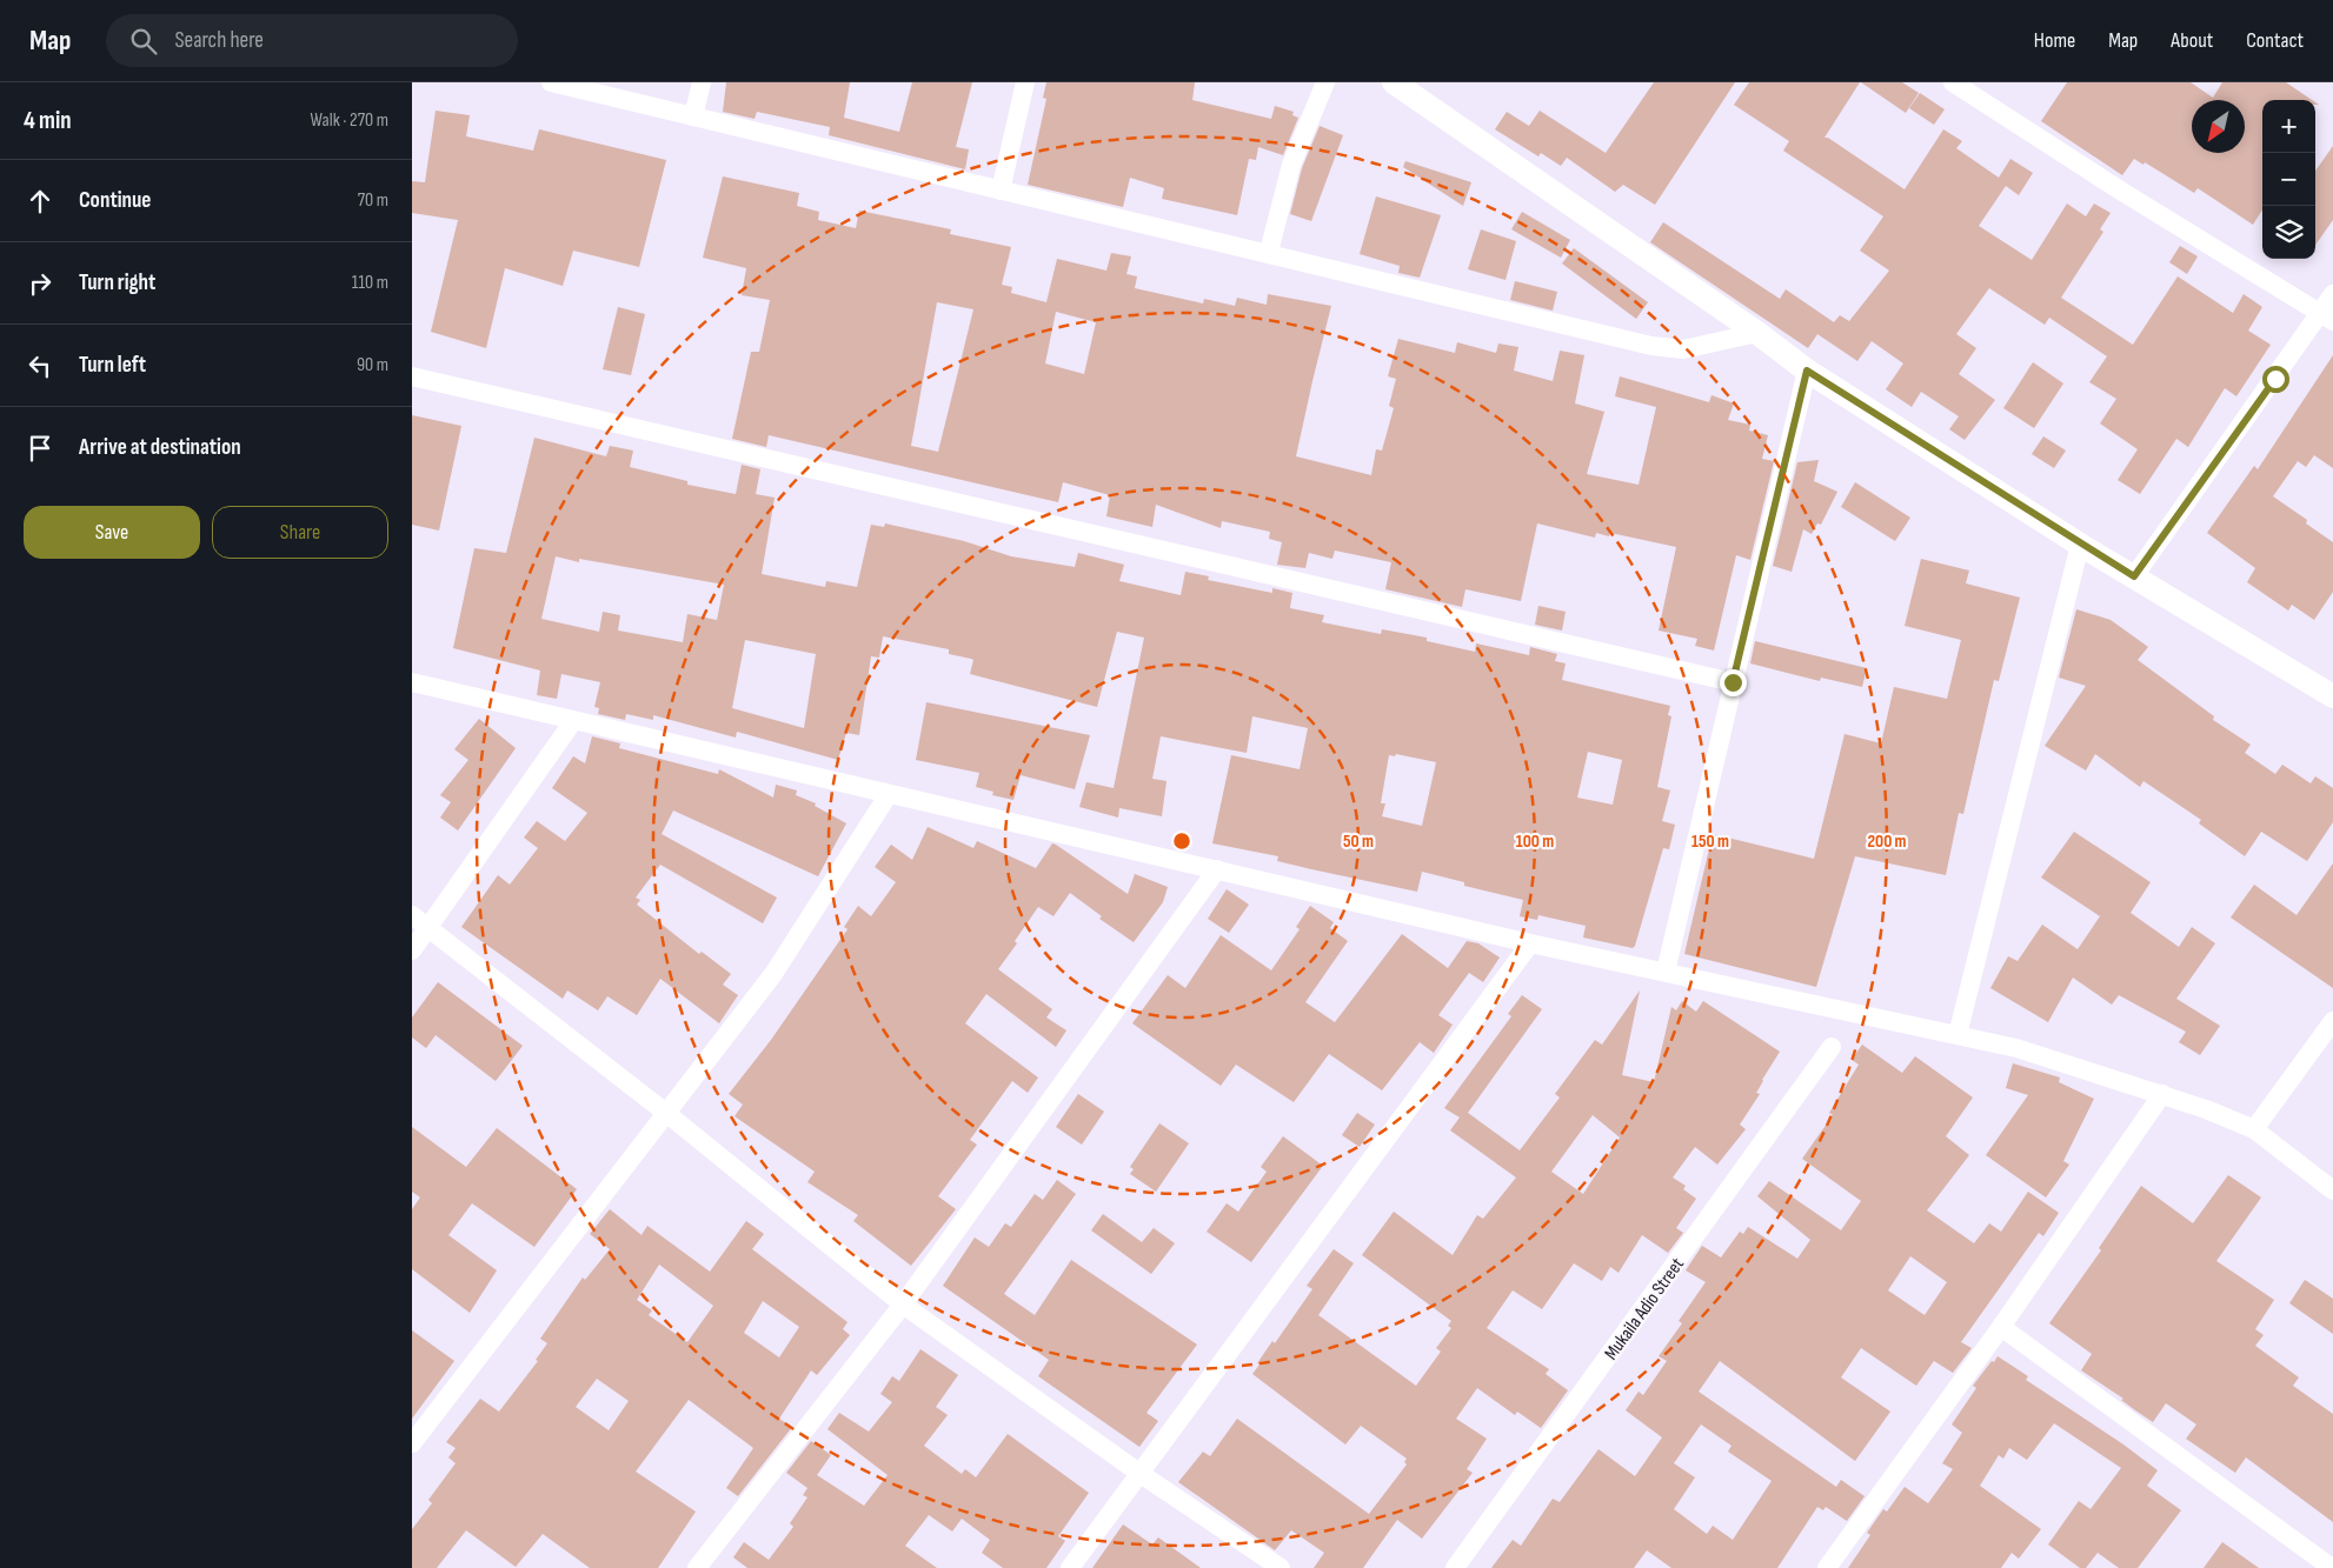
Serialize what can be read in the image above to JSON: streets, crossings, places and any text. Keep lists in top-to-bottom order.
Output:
{
  "streets": {
    "street": ["Mukaila Adio Street"]
  },
  "north": "bottom left",
  "page": {
    "header": "Map",
    "search": "Search here",
    "nav": [
      "Home",
      "Map",
      "About",
      "Contact"
    ],
    "heading": ["4 min", "Walk · 270 m"],
    "map_buttons": ["+", "−"],
    "list": [
      ["Continue", "70 m"],
      ["Turn right", "110 m"],
      ["Turn left", "90 m"],
      "Arrive at destination"
    ],
    "buttons": ["Save", "Share"]
  },
  "rings": [
    "50 m",
    "100 m",
    "150 m",
    "200 m"
  ]
}
